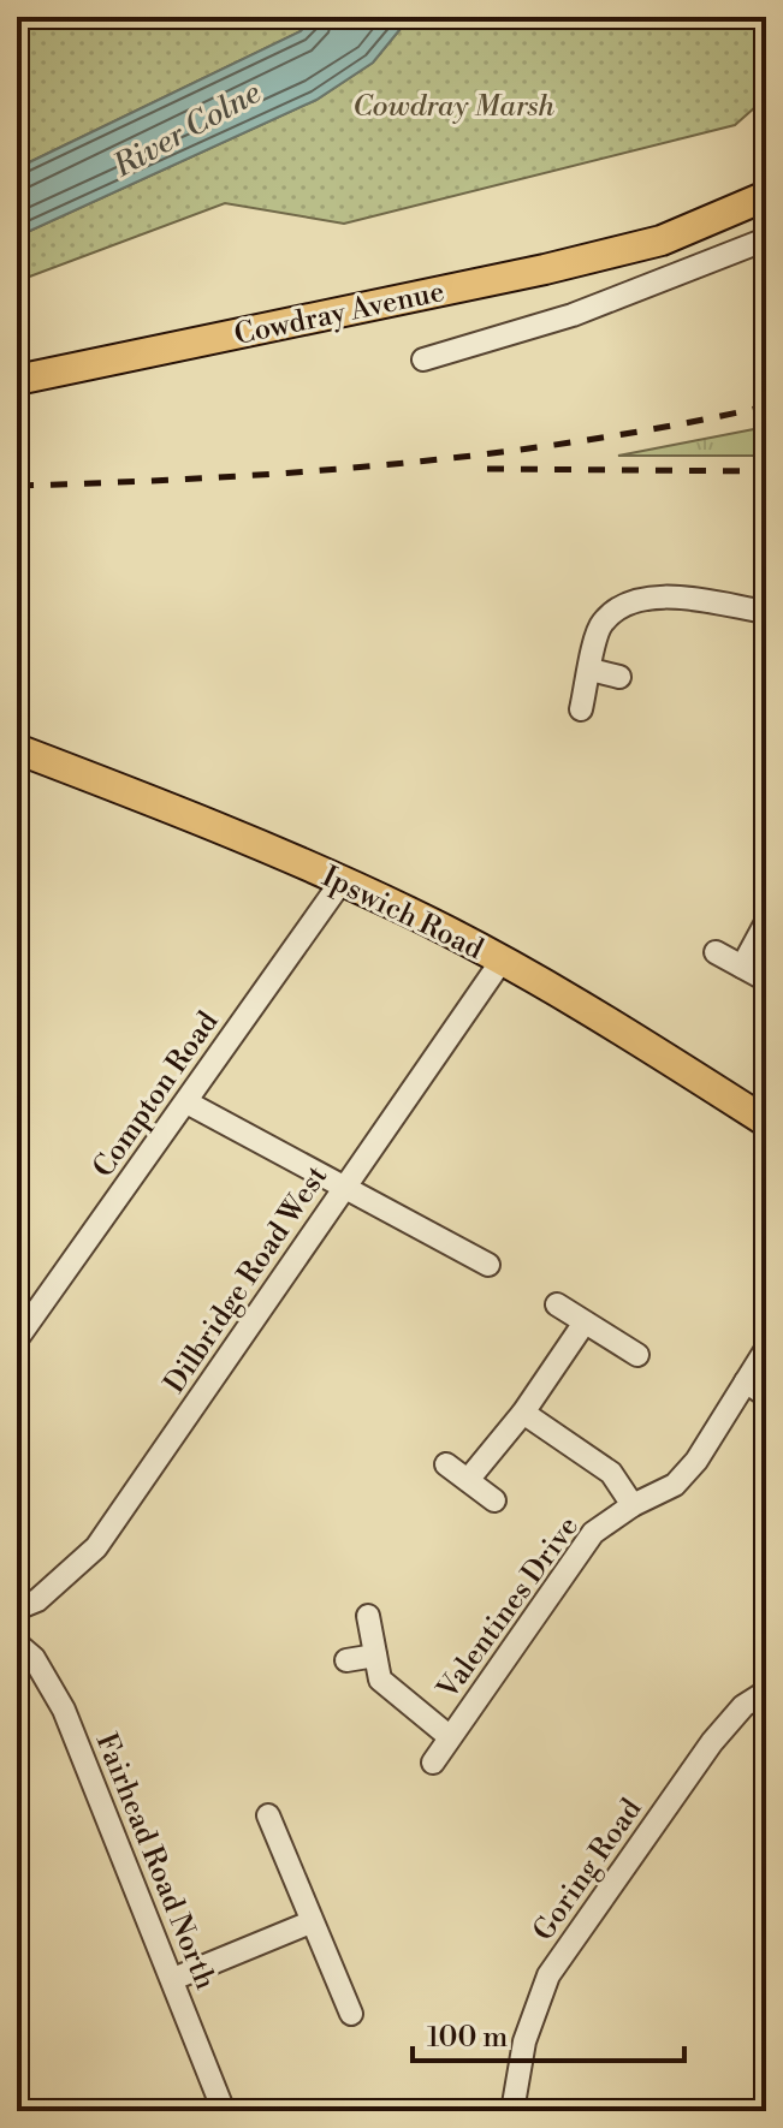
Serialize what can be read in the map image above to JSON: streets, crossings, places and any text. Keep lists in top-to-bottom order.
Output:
{
  "streets": {
    "main road": ["Cowdray Avenue", "Ipswich Road"],
    "street": [
      "Compton Road",
      "Dilbridge Road West",
      "Valentines Drive",
      "Fairhead Road North",
      "Goring Road"
    ]
  },
  "crossings": [
    ["Ipswich Road", "Compton Road"],
    ["Ipswich Road", "Dilbridge Road West"]
  ],
  "water": ["River Colne"],
  "parks": ["Cowdray Marsh"],
  "scale_bar": "100 m"
}
